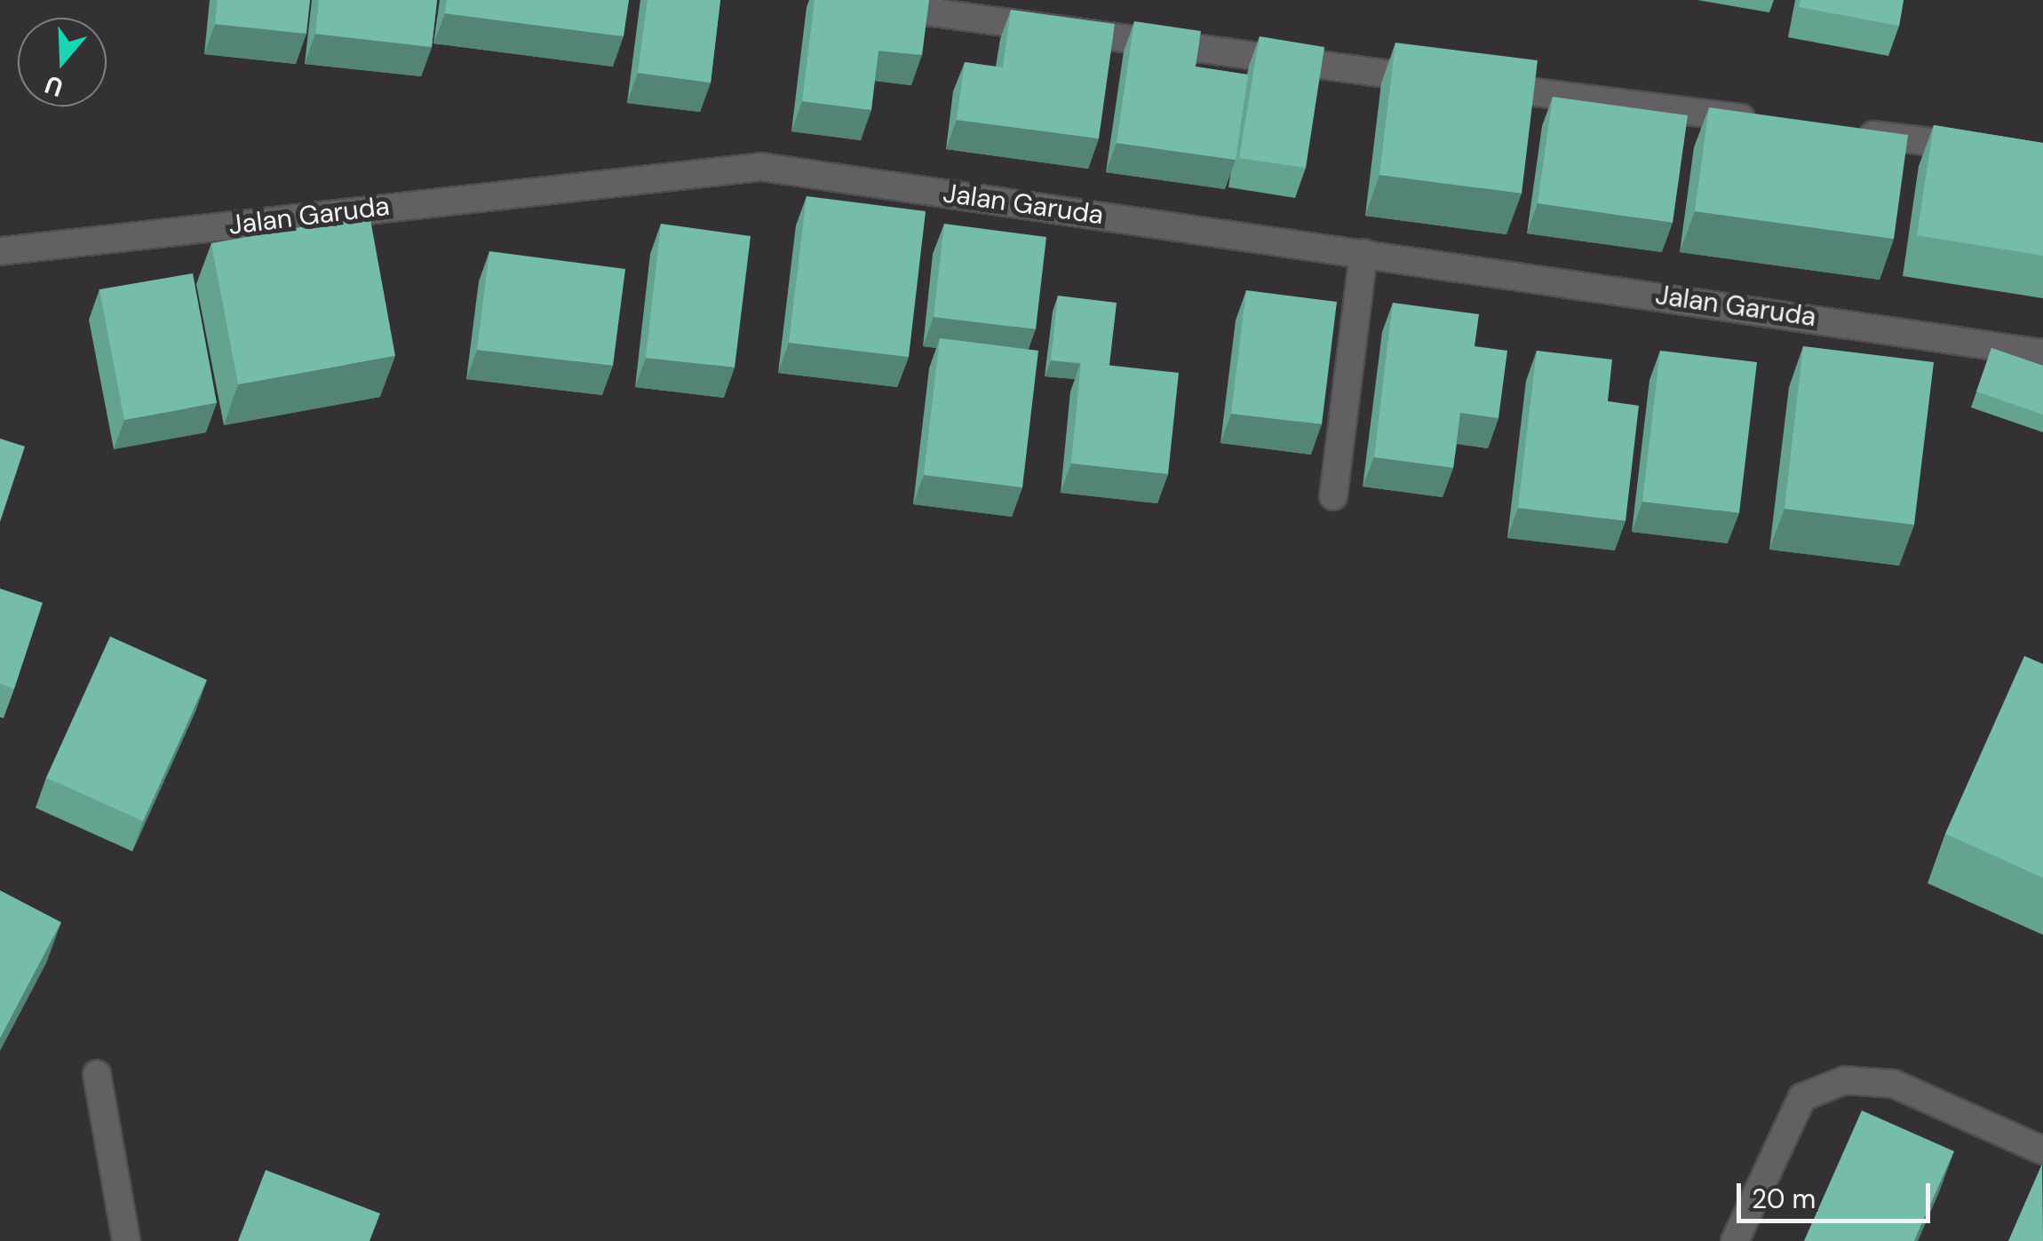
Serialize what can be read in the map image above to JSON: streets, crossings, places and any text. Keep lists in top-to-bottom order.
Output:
{
  "streets": {
    "street": ["Jalan Garuda"]
  },
  "scale_bar": "20 m",
  "north": "bottom"
}
